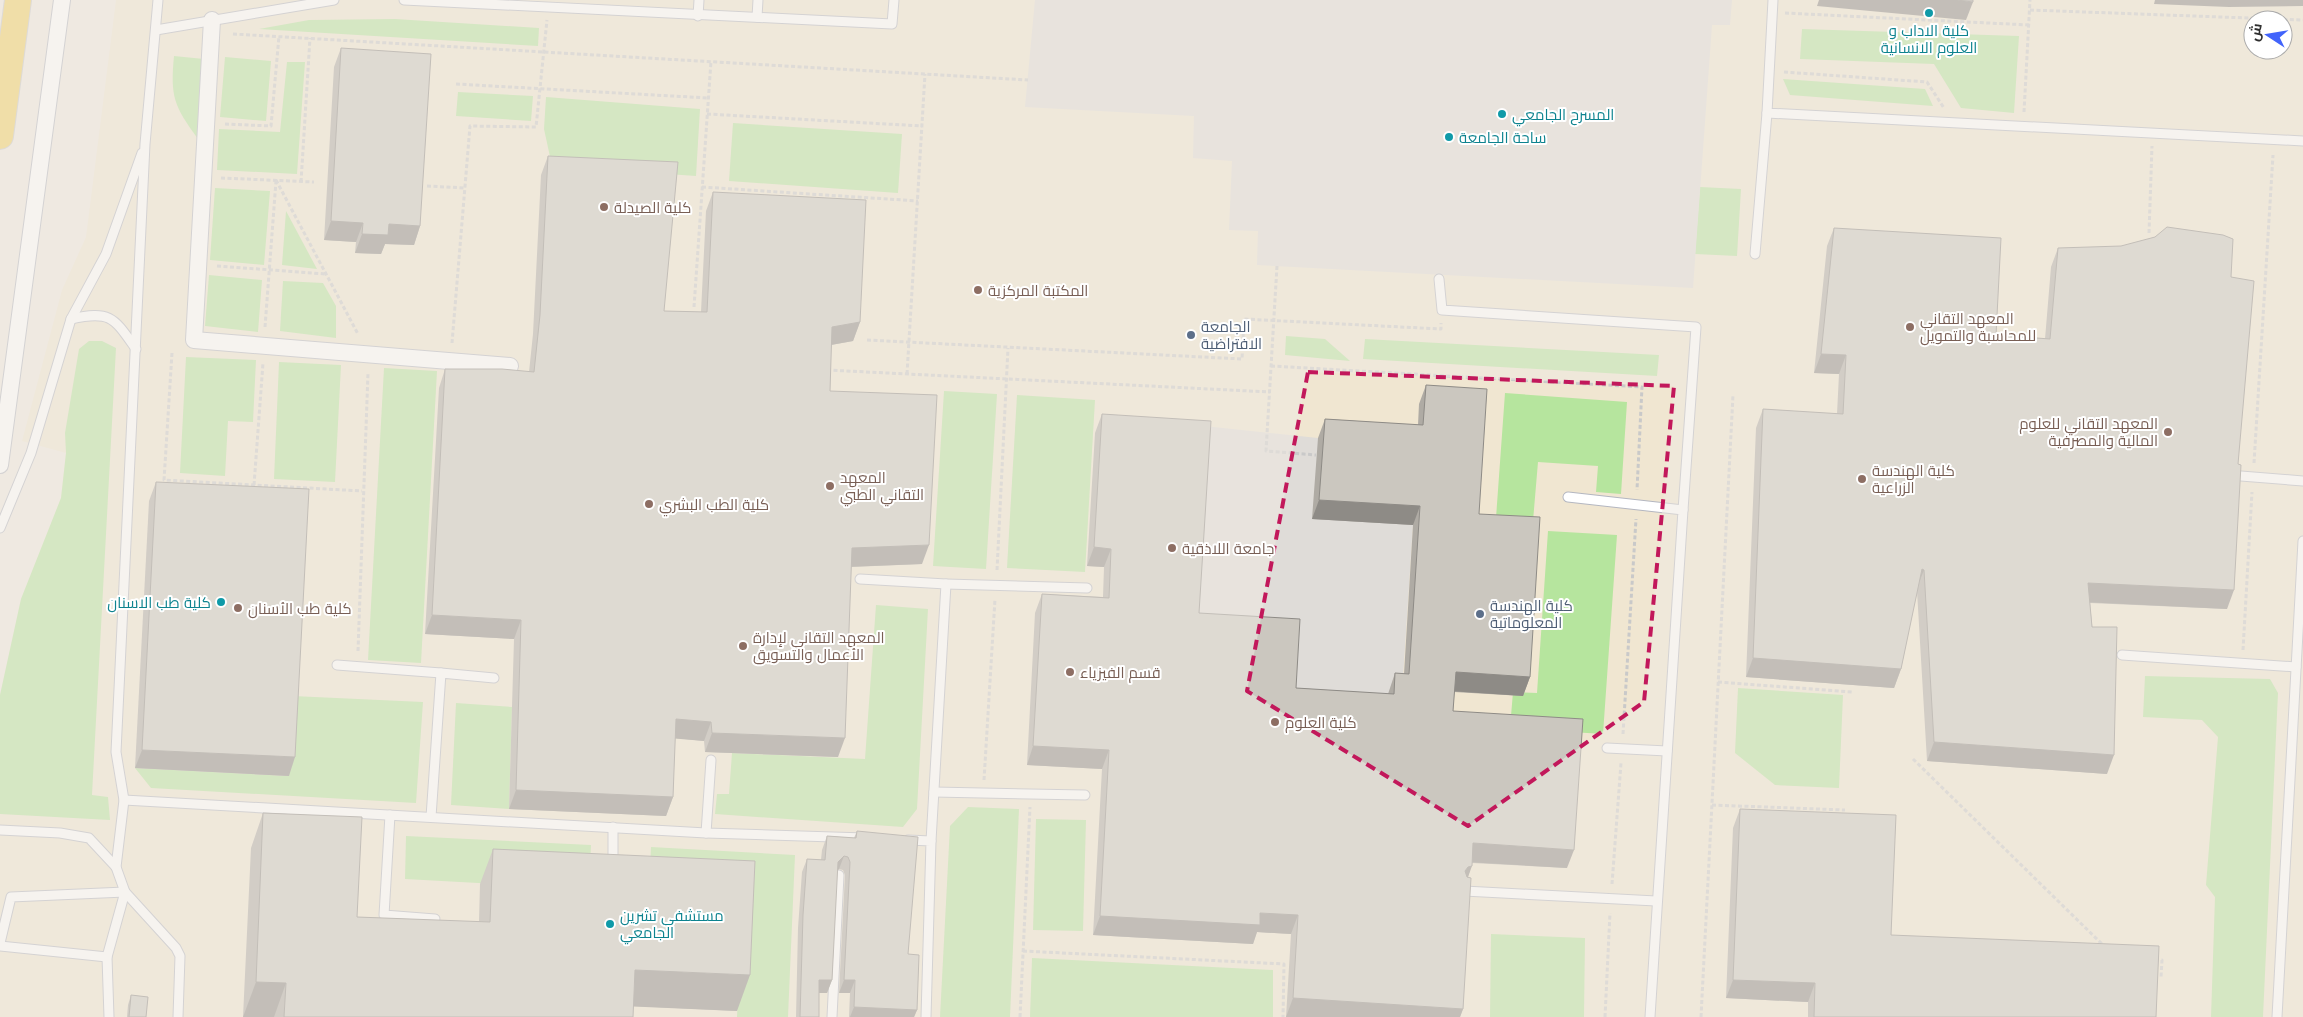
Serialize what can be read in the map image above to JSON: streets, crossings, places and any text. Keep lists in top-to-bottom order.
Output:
{
  "places": [
    "كلية الاداب و العلوم الانسانية",
    "المسرح الجامعي",
    "ساحة الجامعة",
    "كلية الصيدلة",
    "المكتبة المركزية",
    "المعهد التقاني للمحاسبة والتمويل",
    "الجامعة الافتراضية",
    "المعهد التقاني للعلوم المالية والمصرفية",
    "كلية الهندسة الزراعية",
    "المعهد التقاني الطبي",
    "كلية الطب البشري",
    "جامعة اللاذقية",
    "كلية طب الاسنان",
    "كلية طب الأسنان",
    "كلية الهندسة المعلوماتية",
    "المعهد التقاني لإدارة الأعمال والتسويق",
    "قسم الفيزياء",
    "كلية العلوم",
    "مستشفى تشرين الجامعي"
  ],
  "north": "left"
}
